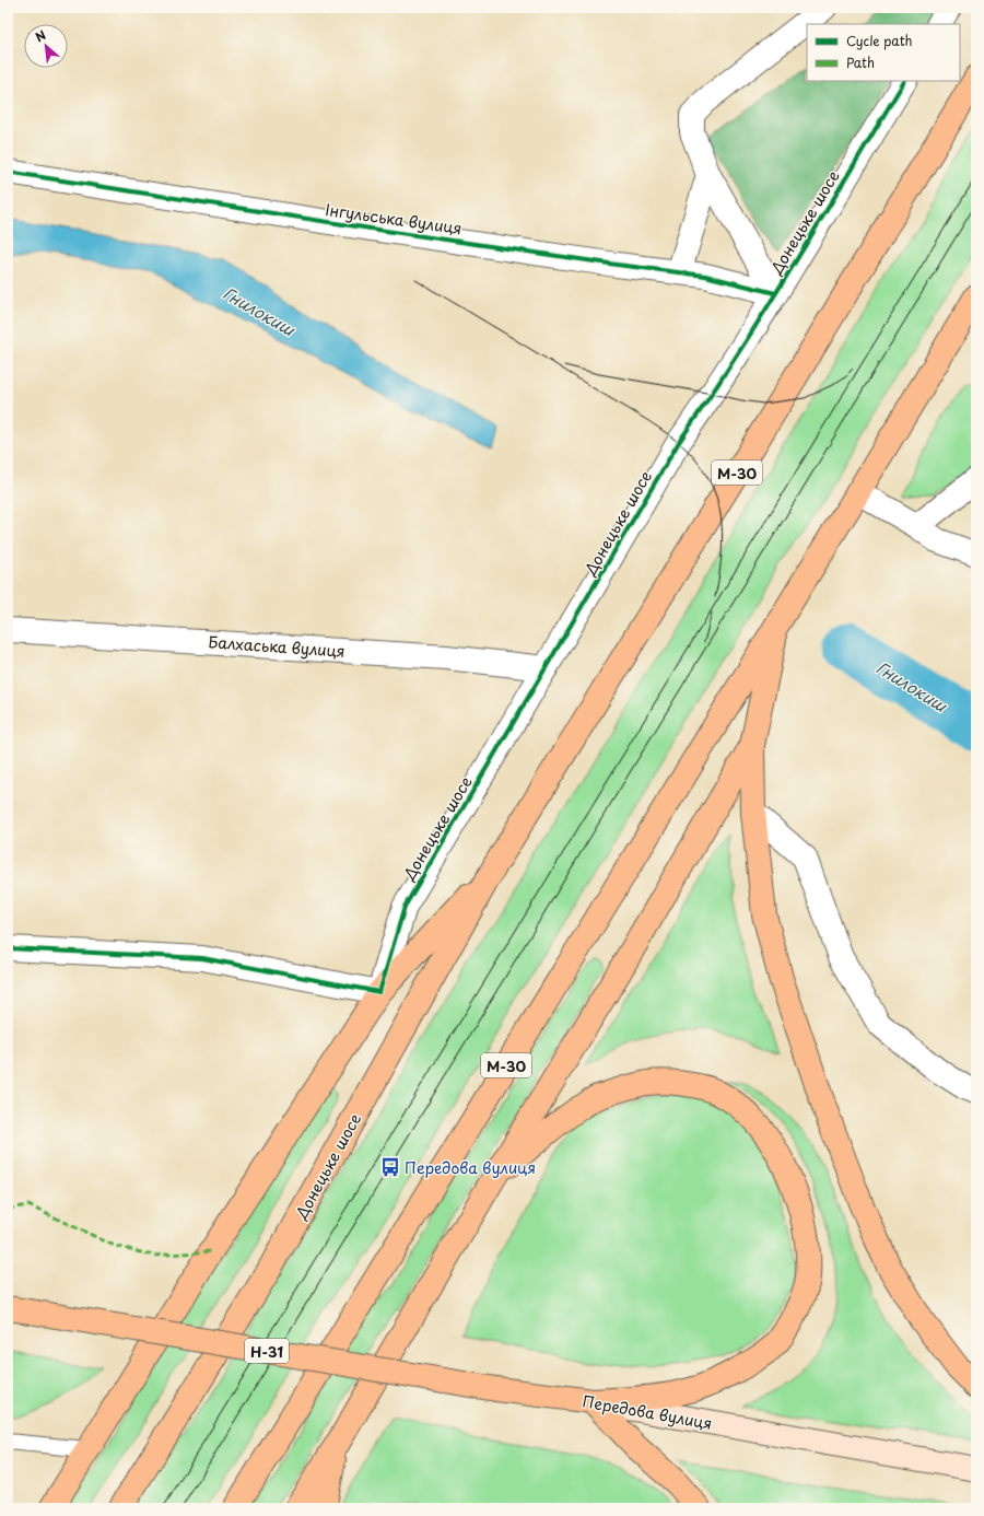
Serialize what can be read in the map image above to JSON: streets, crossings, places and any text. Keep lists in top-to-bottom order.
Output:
{
  "streets": {
    "main road": [
      "Донецьке шосе",
      "М-30",
      "Н-31",
      "Передова вулиця"
    ],
    "street": ["Інгульська вулиця", "Балхаська вулиця"]
  },
  "crossings": [
    ["Інгульська вулиця", "Донецьке шосе"],
    ["Донецьке шосе", "Балхаська вулиця"]
  ],
  "water": ["Гнилокиш"],
  "places": {
    "bus stop": ["Передова вулиця"]
  },
  "legend": ["Cycle path", "Path"],
  "north": "top left"
}
